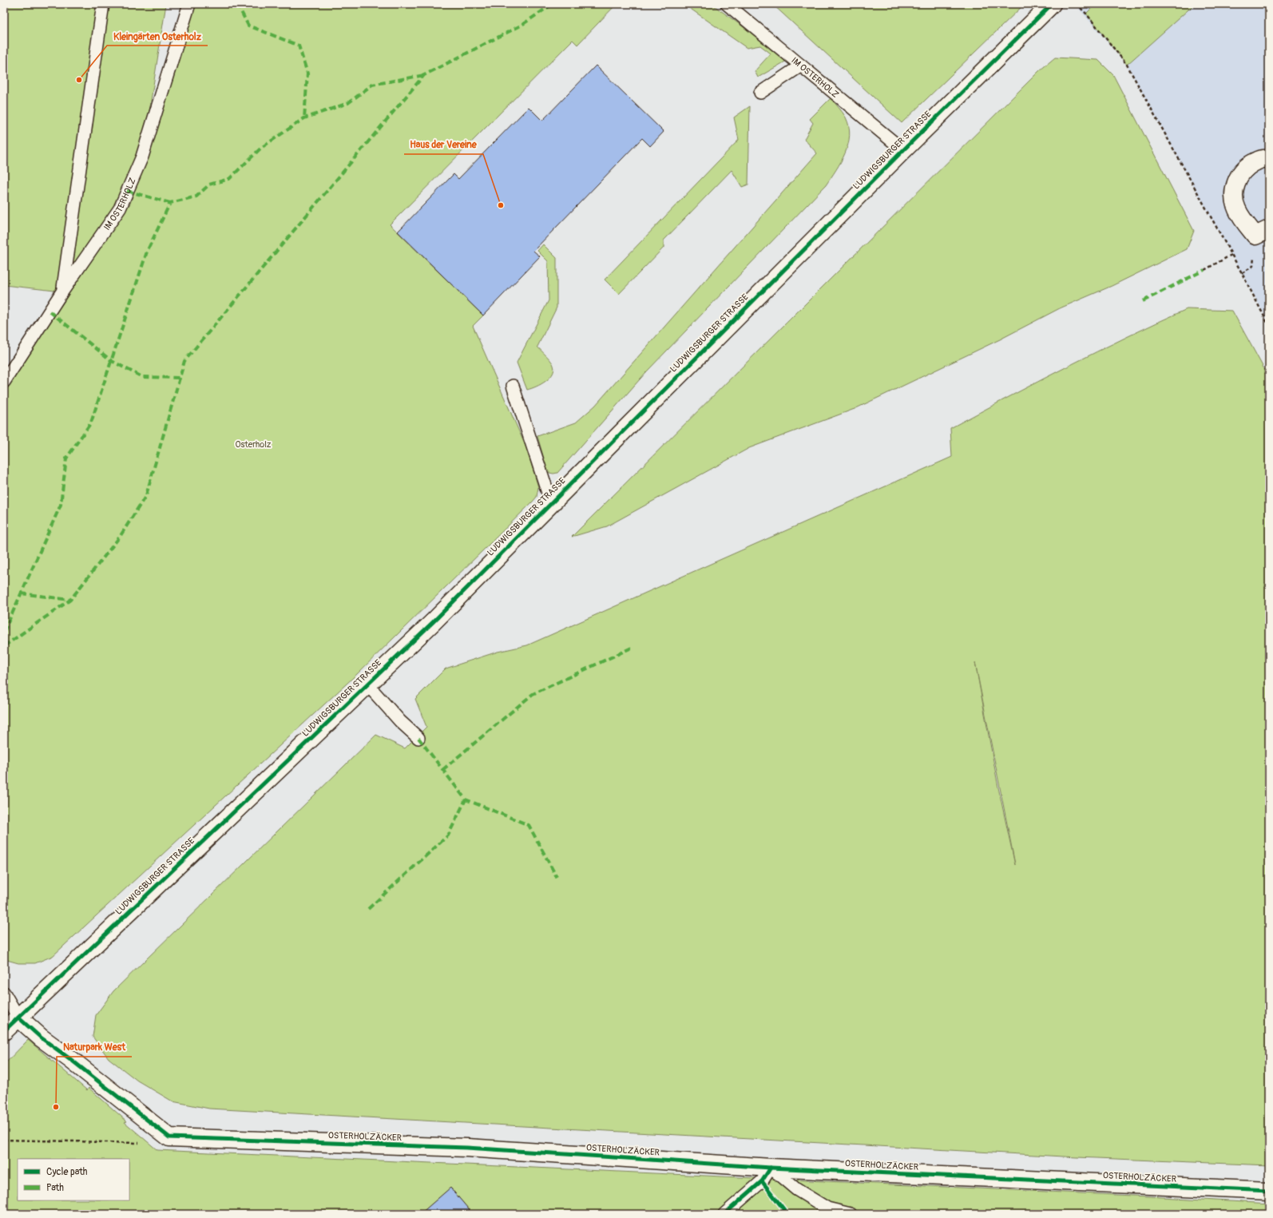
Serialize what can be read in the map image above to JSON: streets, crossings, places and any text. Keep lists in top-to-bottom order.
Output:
{
  "streets": {
    "street": ["LUDWIGSBURGER STRASSE", "OSTERHOLZÄCKER"],
    "lane": ["IM OSTERHOLZ"]
  },
  "crossings": [
    ["IM OSTERHOLZ", "LUDWIGSBURGER STRASSE"]
  ],
  "parks": ["Osterholz"],
  "places": ["Kleingärten Osterholz", "Haus der Vereine", "Naturpark West"],
  "legend": ["Cycle path", "Path"]
}
